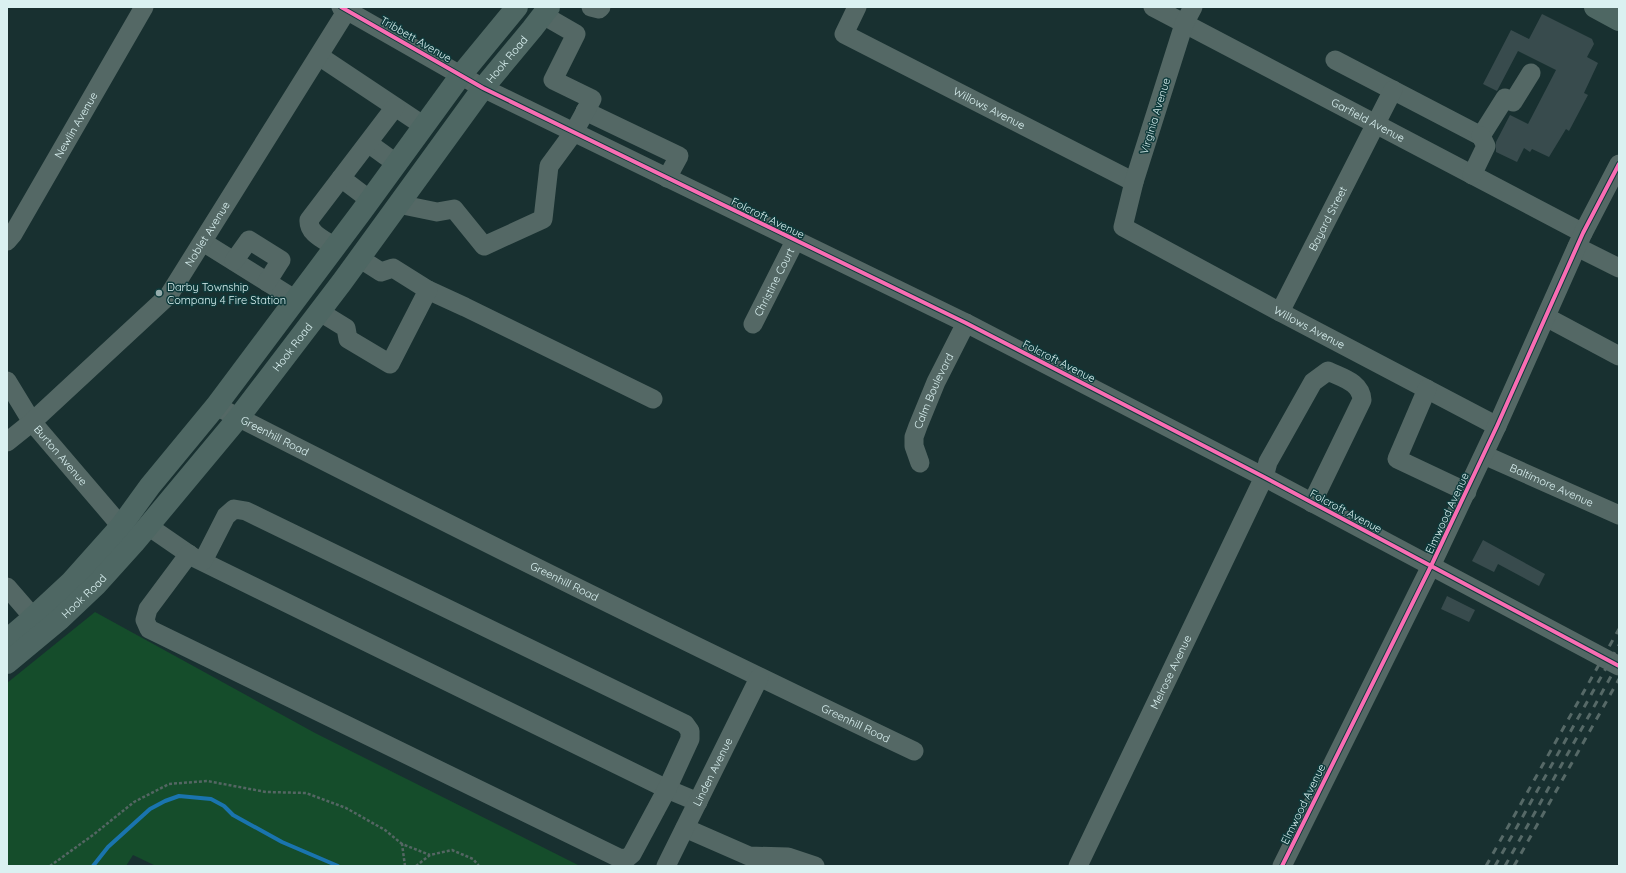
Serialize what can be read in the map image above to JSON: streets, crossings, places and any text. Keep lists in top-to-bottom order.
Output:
{
  "streets": {
    "main road": ["Hook Road"],
    "street": [
      "Tribbett Avenue",
      "Willows Avenue",
      "Virginia Avenue",
      "Garfield Avenue",
      "Newlin Avenue",
      "Folcroft Avenue",
      "Bayard Street",
      "Noblet Avenue",
      "Christine Court",
      "Calm Boulevard",
      "Greenhill Road",
      "Burton Avenue",
      "Baltimore Avenue",
      "Elmwood Avenue",
      "Melrose Avenue",
      "Linden Avenue"
    ]
  },
  "crossings": [
    ["Tribbett Avenue", "Hook Road"],
    ["Tribbett Avenue", "Folcroft Avenue"],
    ["Tribbett Avenue", "Noblet Avenue"],
    ["Hook Road", "Folcroft Avenue"],
    ["Hook Road", "Greenhill Road"],
    ["Hook Road", "Burton Avenue"],
    ["Willows Avenue", "Virginia Avenue"],
    ["Willows Avenue", "Bayard Street"],
    ["Willows Avenue", "Elmwood Avenue"],
    ["Virginia Avenue", "Garfield Avenue"],
    ["Garfield Avenue", "Bayard Street"],
    ["Garfield Avenue", "Elmwood Avenue"],
    ["Folcroft Avenue", "Christine Court"],
    ["Folcroft Avenue", "Calm Boulevard"],
    ["Folcroft Avenue", "Elmwood Avenue"],
    ["Folcroft Avenue", "Melrose Avenue"],
    ["Noblet Avenue", "Burton Avenue"],
    ["Greenhill Road", "Linden Avenue"],
    ["Baltimore Avenue", "Elmwood Avenue"]
  ],
  "places": ["Darby Township Company 4 Fire Station"]
}
